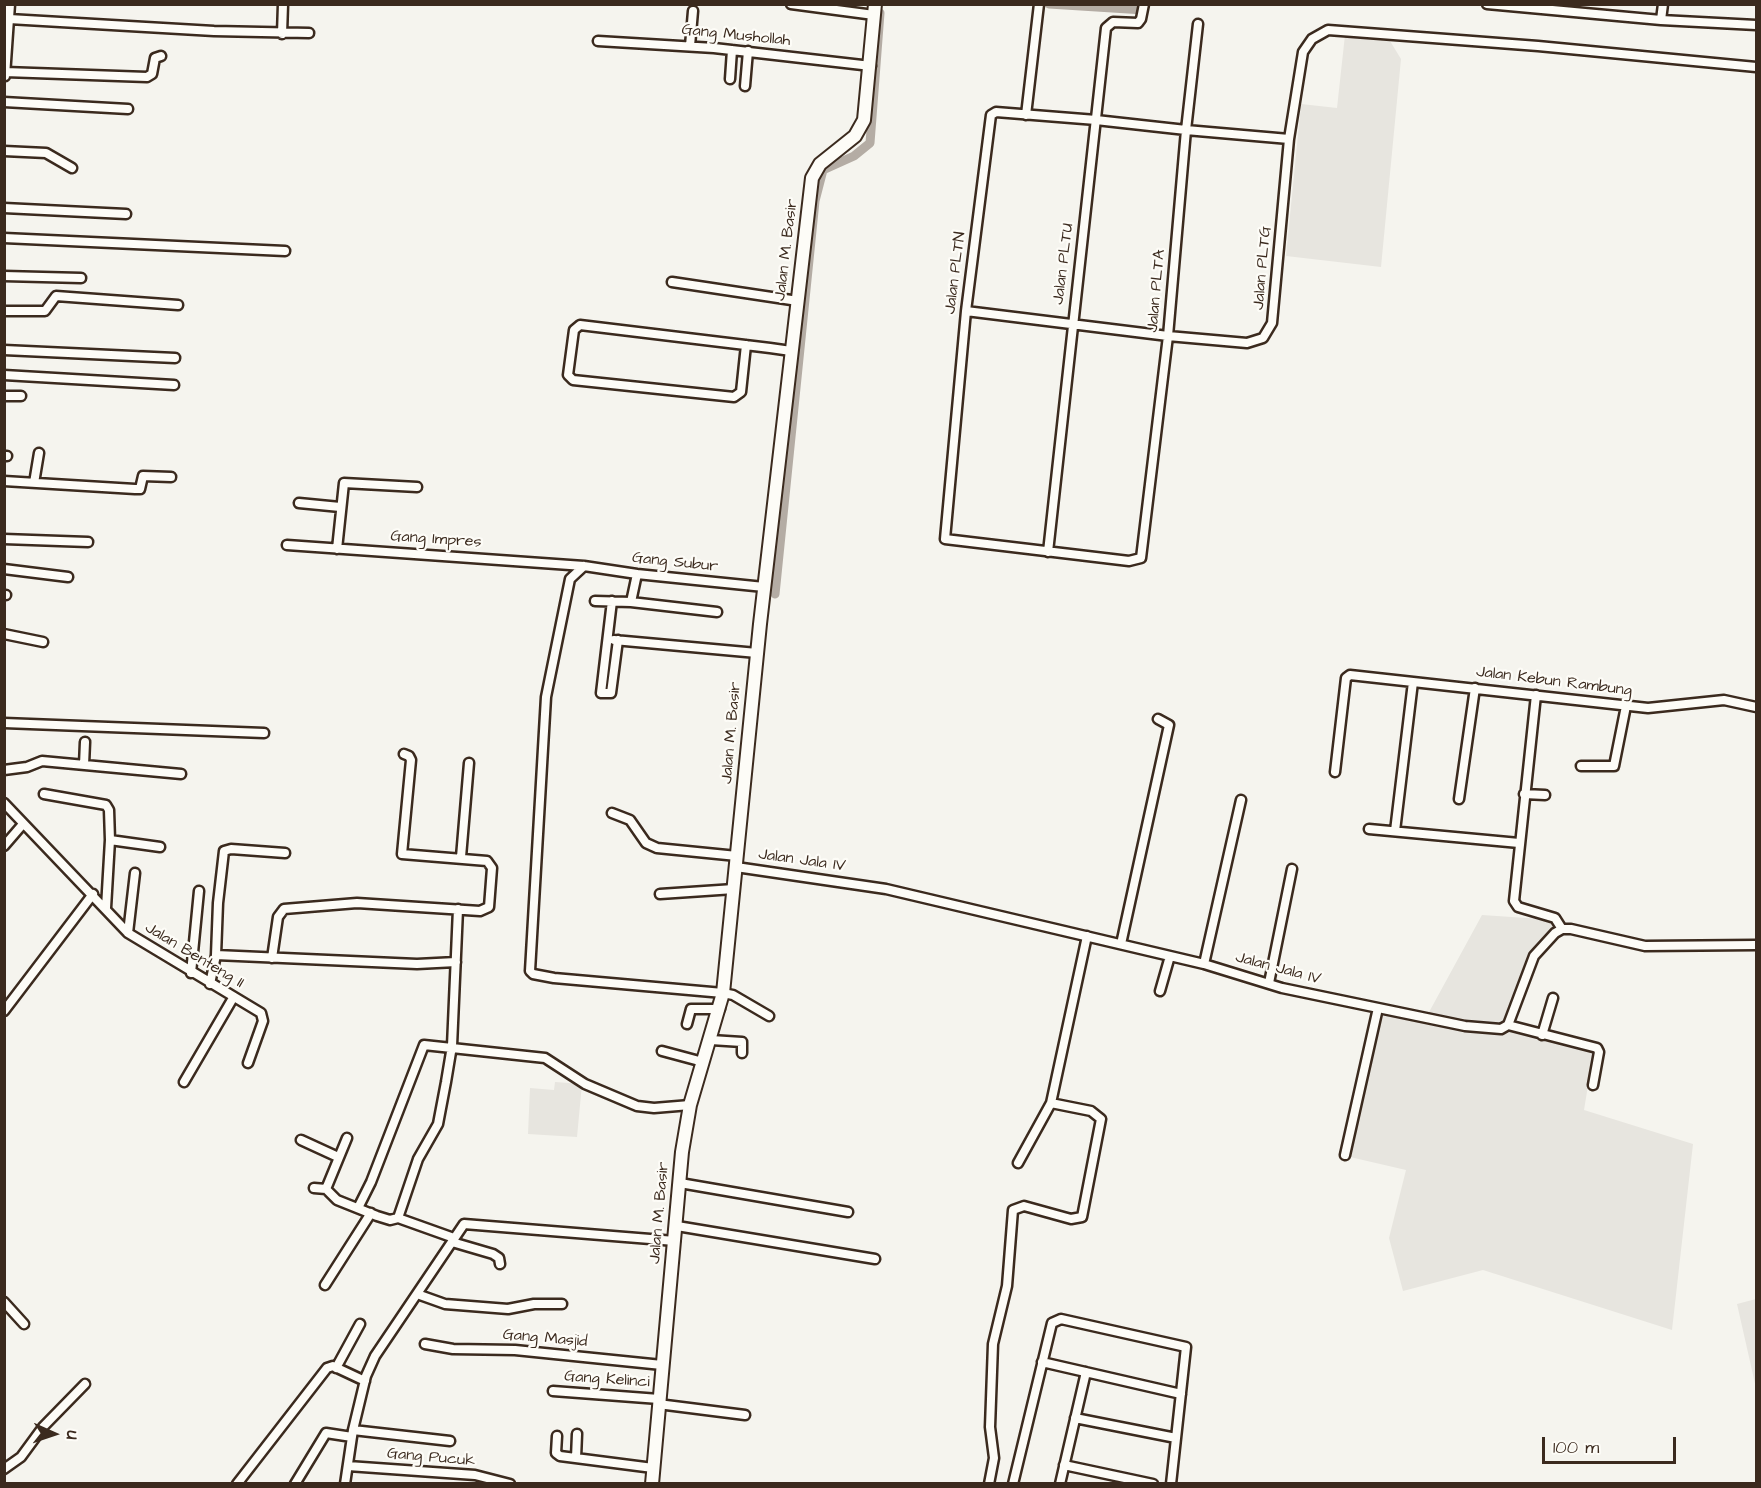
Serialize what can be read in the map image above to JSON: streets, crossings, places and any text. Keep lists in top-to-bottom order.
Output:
{
  "streets": {
    "main road": ["Jalan M. Basir"],
    "street": [
      "Gang Mushollah",
      "Jalan PLTU",
      "Jalan PLTG",
      "Jalan PLTN",
      "Jalan PLTA",
      "Gang Impres",
      "Gang Subur",
      "Jalan Kebun Rambung",
      "Jalan Jala IV",
      "Jalan Benteng II",
      "Gang Masjid",
      "Gang Kelinci",
      "Gang Pucuk"
    ]
  },
  "crossings": [
    ["Gang Mushollah", "Jalan M. Basir"],
    ["Jalan M. Basir", "Gang Subur"],
    ["Jalan M. Basir", "Jalan Jala IV"],
    ["Jalan M. Basir", "Gang Masjid"],
    ["Jalan M. Basir", "Gang Kelinci"],
    ["Jalan PLTU", "Jalan PLTG"],
    ["Jalan PLTU", "Jalan PLTN"],
    ["Jalan PLTG", "Jalan PLTN"],
    ["Jalan PLTG", "Jalan PLTA"],
    ["Jalan PLTN", "Jalan PLTA"],
    ["Gang Impres", "Gang Subur"]
  ],
  "scale_bar": "100 m",
  "north": "right"
}
